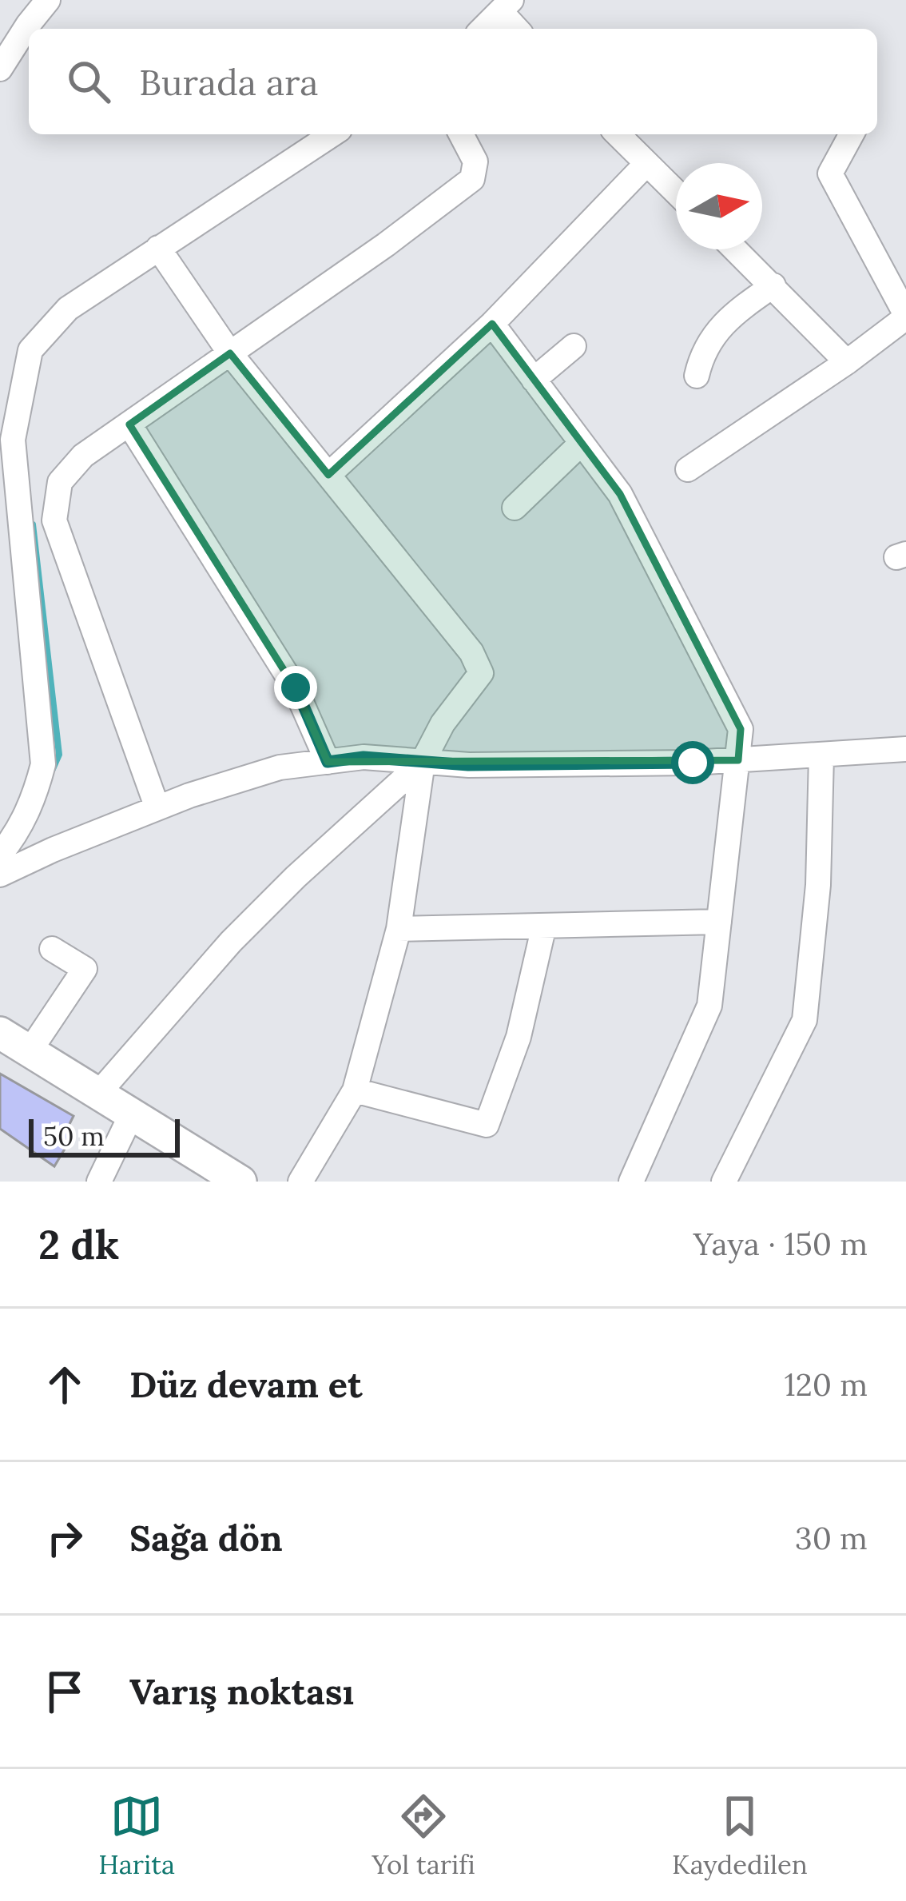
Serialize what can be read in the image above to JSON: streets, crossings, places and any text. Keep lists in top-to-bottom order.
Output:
{
  "scale_bar": "50 m",
  "north": "right",
  "page": {
    "search": "Burada ara",
    "scale": "50 m",
    "heading": ["2 dk", "Yaya · 150 m"],
    "list": [
      ["Düz devam et", "120 m"],
      ["Sağa dön", "30 m"],
      "Varış noktası"
    ],
    "nav": ["Harita", "Yol tarifi", "Kaydedilen"]
  }
}
